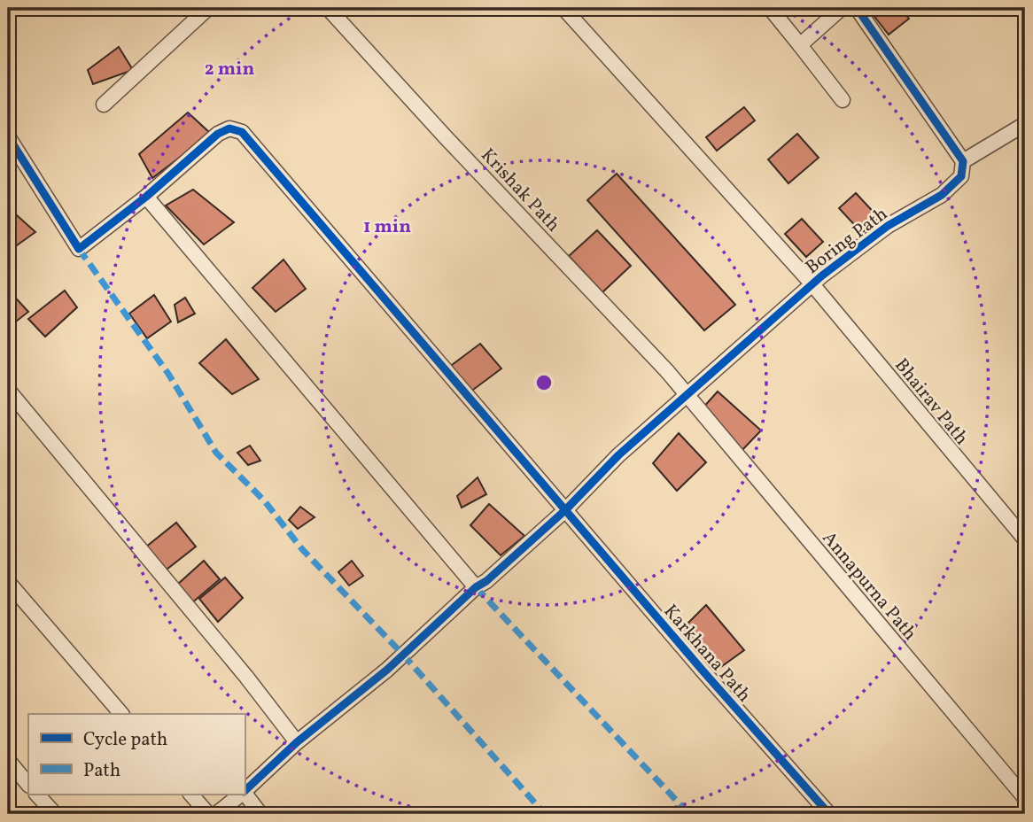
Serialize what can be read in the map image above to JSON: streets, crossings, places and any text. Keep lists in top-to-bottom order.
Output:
{
  "streets": {
    "street": [
      "Krishak Path",
      "Boring Path",
      "Bhairav Path",
      "Annapurna Path",
      "Karkhana Path"
    ]
  },
  "crossings": [
    ["Krishak Path", "Boring Path"],
    ["Krishak Path", "Annapurna Path"],
    ["Boring Path", "Bhairav Path"],
    ["Boring Path", "Annapurna Path"],
    ["Boring Path", "Karkhana Path"]
  ],
  "legend": ["Cycle path", "Path"],
  "rings": ["2 min", "1 min"]
}
